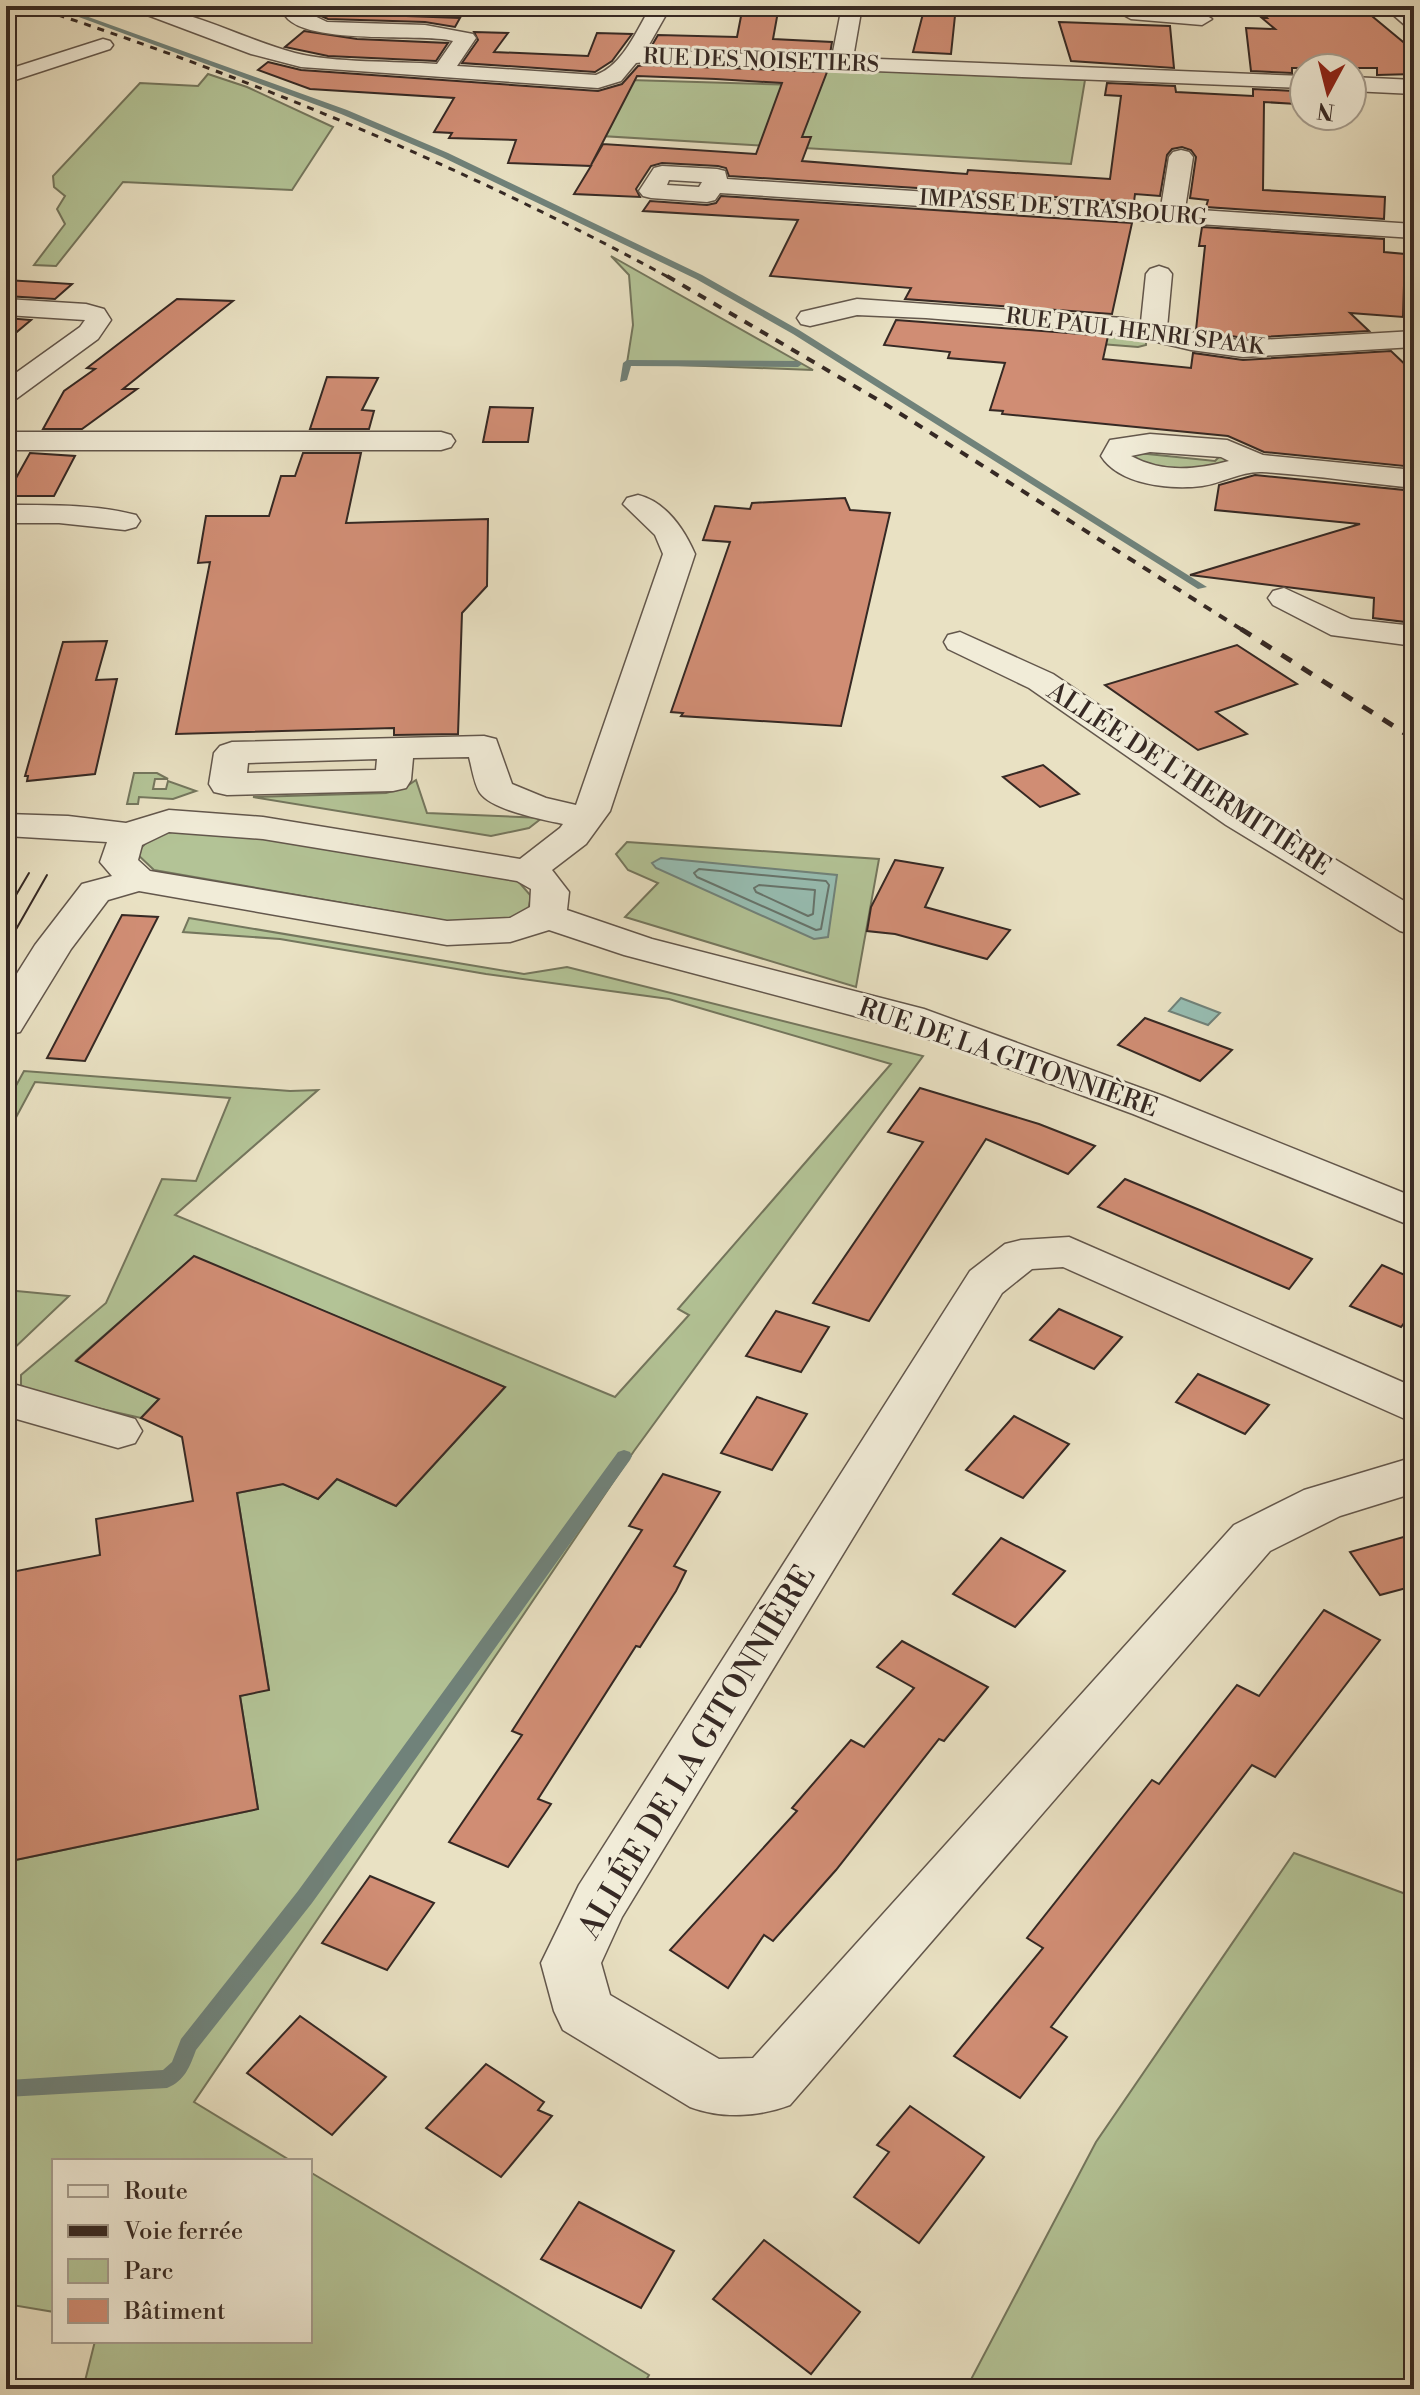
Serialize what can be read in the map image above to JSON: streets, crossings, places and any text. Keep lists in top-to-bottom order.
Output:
{
  "streets": {
    "street": [
      "RUE DES NOISETIERS",
      "IMPASSE DE STRASBOURG",
      "RUE PAUL HENRI SPAAK",
      "ALLÉE DE L'HERMITIÈRE",
      "RUE DE LA GITONNIÈRE",
      "ALLÉE DE LA GITONNIÈRE"
    ]
  },
  "legend": [
    "Route",
    "Voie ferrée",
    "Parc",
    "Bâtiment"
  ],
  "north": "bottom"
}
